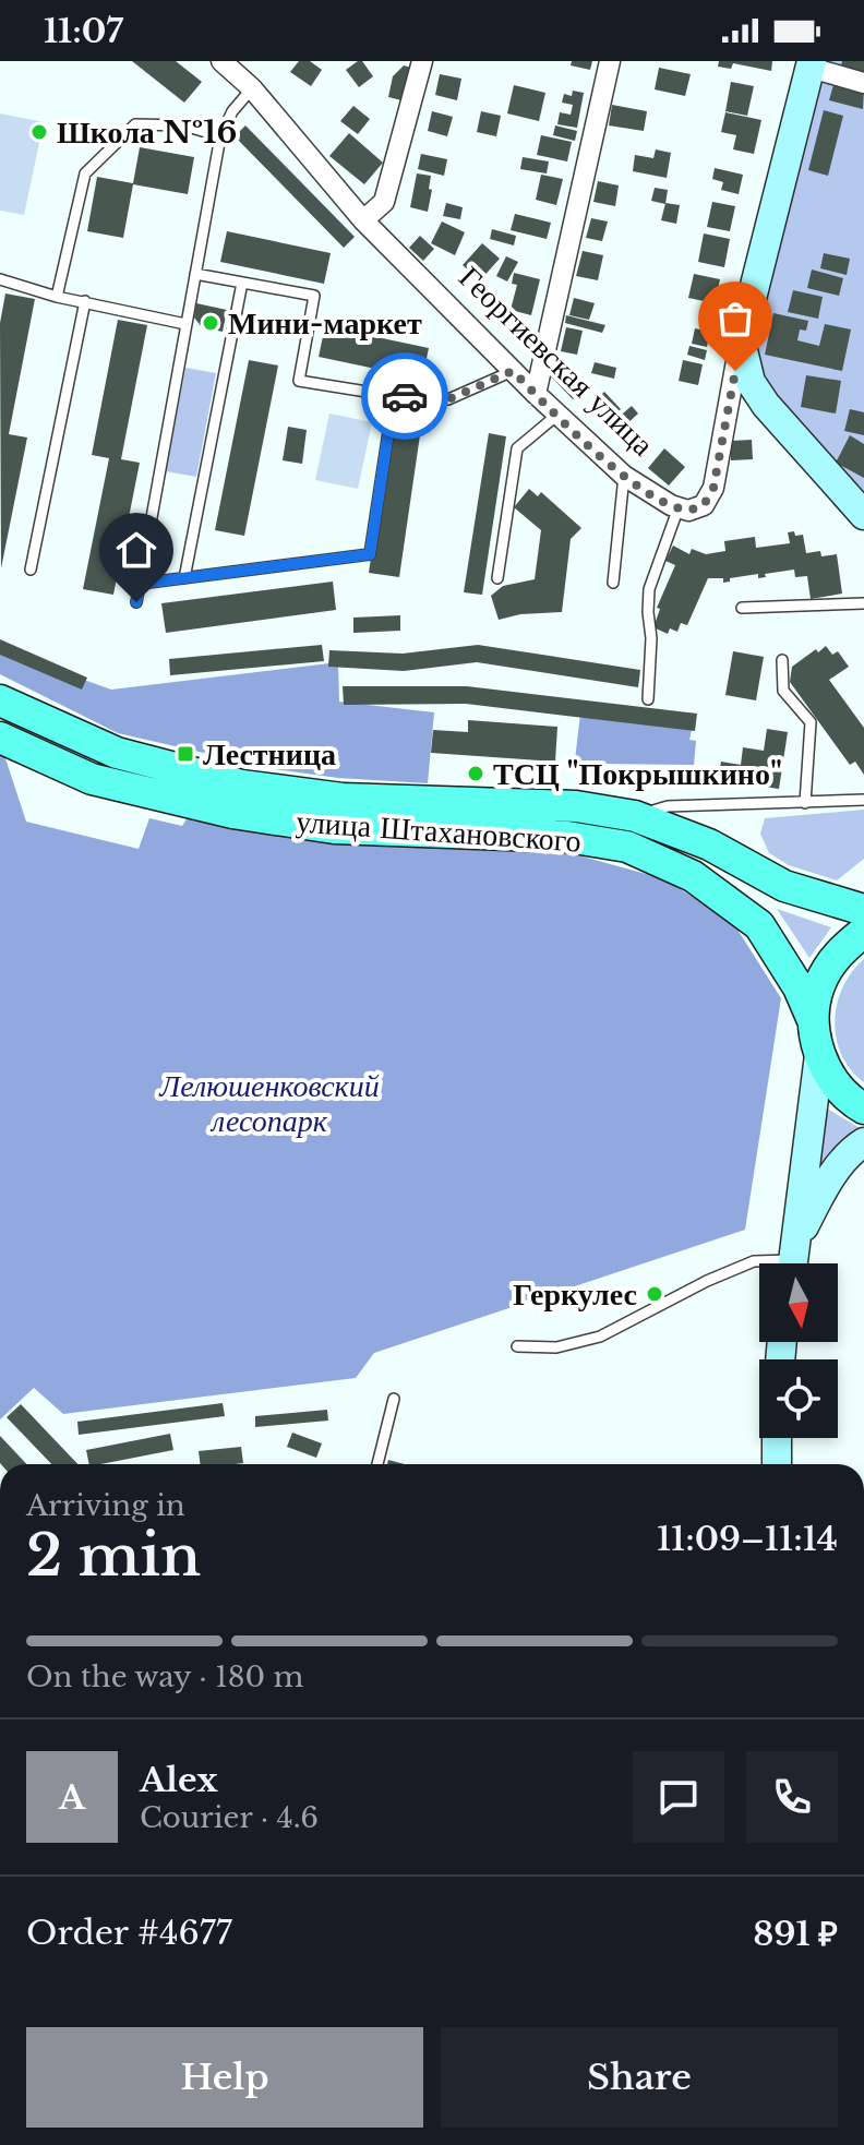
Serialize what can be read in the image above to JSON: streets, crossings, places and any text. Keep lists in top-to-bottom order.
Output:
{
  "streets": {
    "main road": ["улица Штахановского"],
    "street": ["Георгиевская улица"]
  },
  "parks": ["Лелюшенковский лесопарк"],
  "places": {
    "other": [
      "Школа №16",
      "Мини-маркет",
      "ТСЦ \"Покрышкино\"",
      "Геркулес"
    ],
    "transit": ["Лестница"]
  },
  "north": "bottom",
  "page": {
    "status": "11:07",
    "heading": ["2 min", "Arriving in", "11:09–11:14"],
    "panel": [
      "Alex",
      "Courier · 4.6",
      "Order #4677",
      "891 ₽"
    ],
    "bar": "On the way · 180 m",
    "round": "A",
    "buttons": ["Help", "Share"]
  }
}
